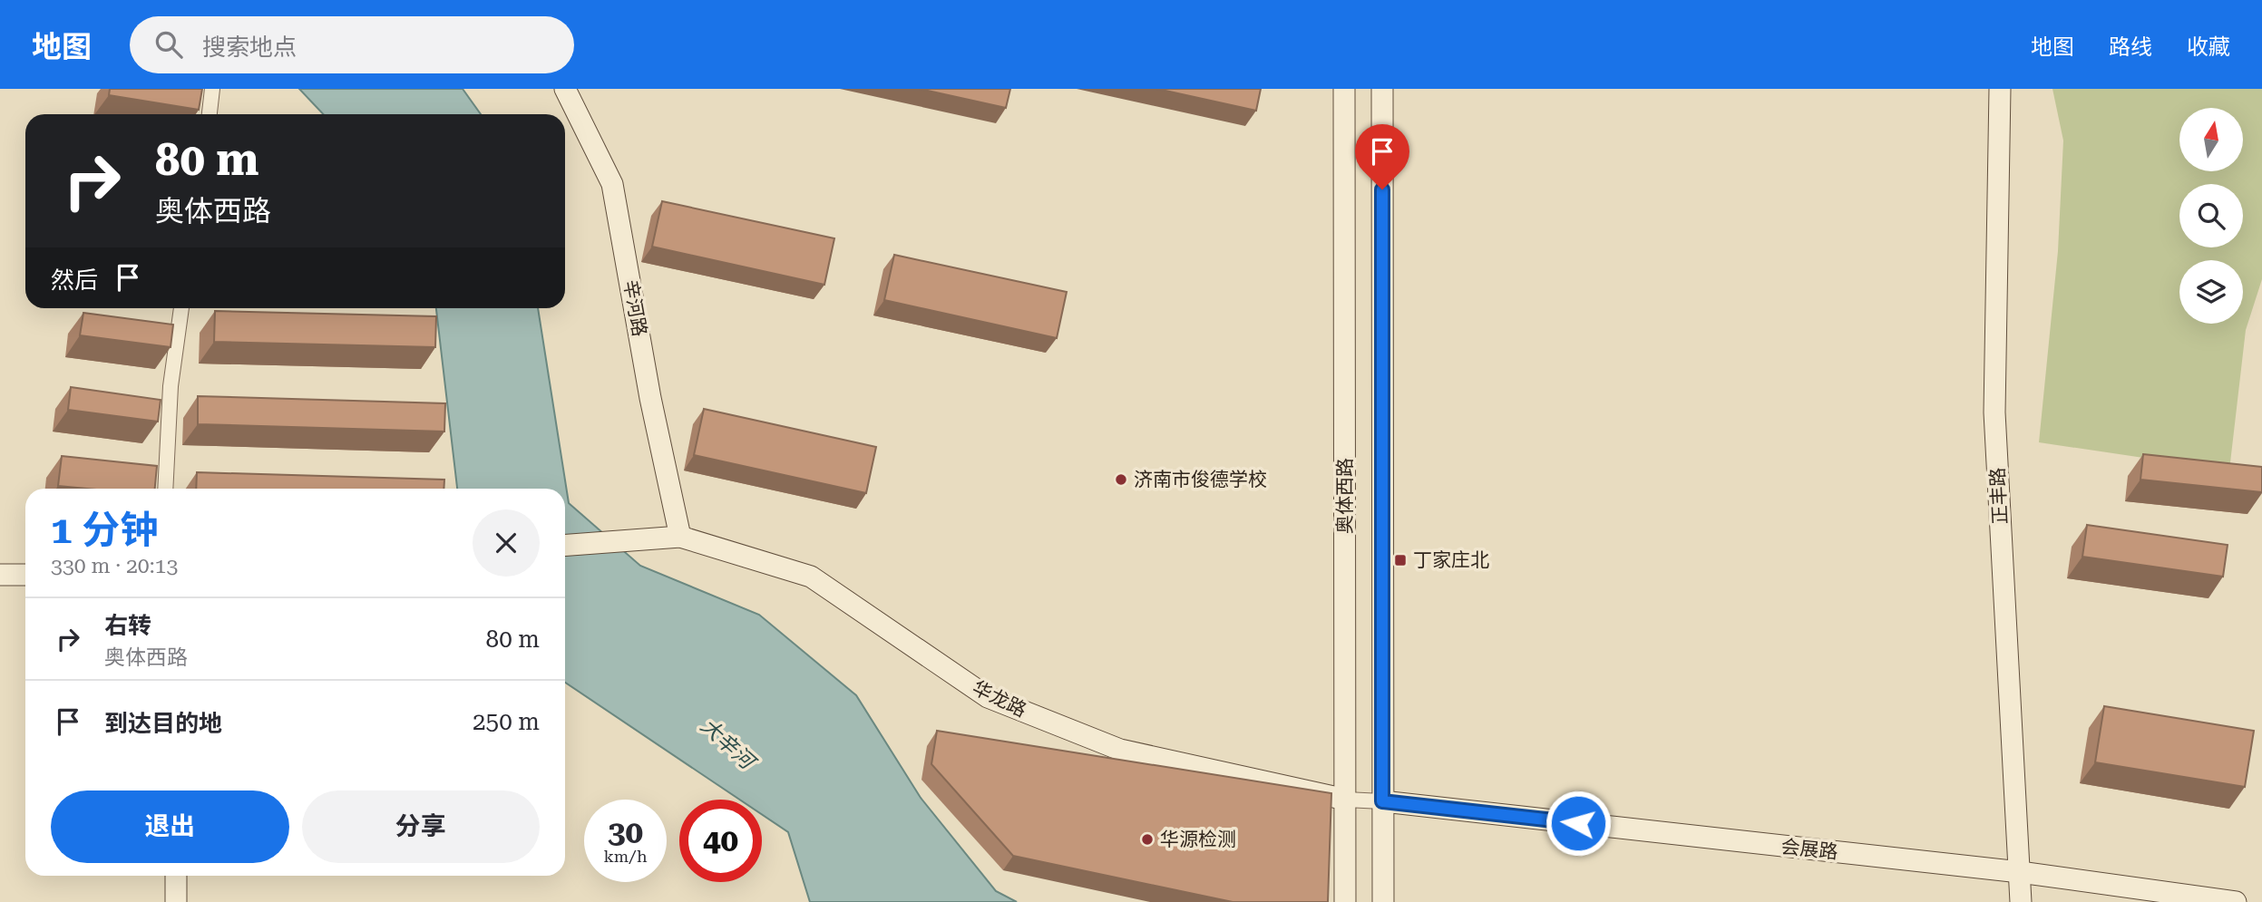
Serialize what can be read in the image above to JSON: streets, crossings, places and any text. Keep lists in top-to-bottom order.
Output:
{
  "streets": {
    "main road": [
      "辛河路",
      "奥体西路",
      "正丰路",
      "华龙路",
      "会展路"
    ]
  },
  "crossings": [
    ["辛河路", "华龙路"],
    ["奥体西路", "华龙路"],
    ["奥体西路", "会展路"],
    ["正丰路", "会展路"]
  ],
  "water": ["大辛河"],
  "places": {
    "other": ["济南市俊德学校", "华源检测"],
    "transit": ["丁家庄北"]
  },
  "north": "top",
  "page": {
    "header": "地图",
    "search": "搜索地点",
    "nav": ["地图", "路线", "收藏"],
    "turn": ["80 m", "奥体西路"],
    "then": "然后",
    "heading": ["1 分钟", "330 m · 20:13"],
    "list": [
      {
        "name": "右转",
        "note": "奥体西路",
        "value": "80 m"
      },
      {
        "name": "到达目的地",
        "value": "250 m"
      }
    ],
    "buttons": ["退出", "分享"],
    "speed": "30 km/h",
    "limit": "40"
  }
}
